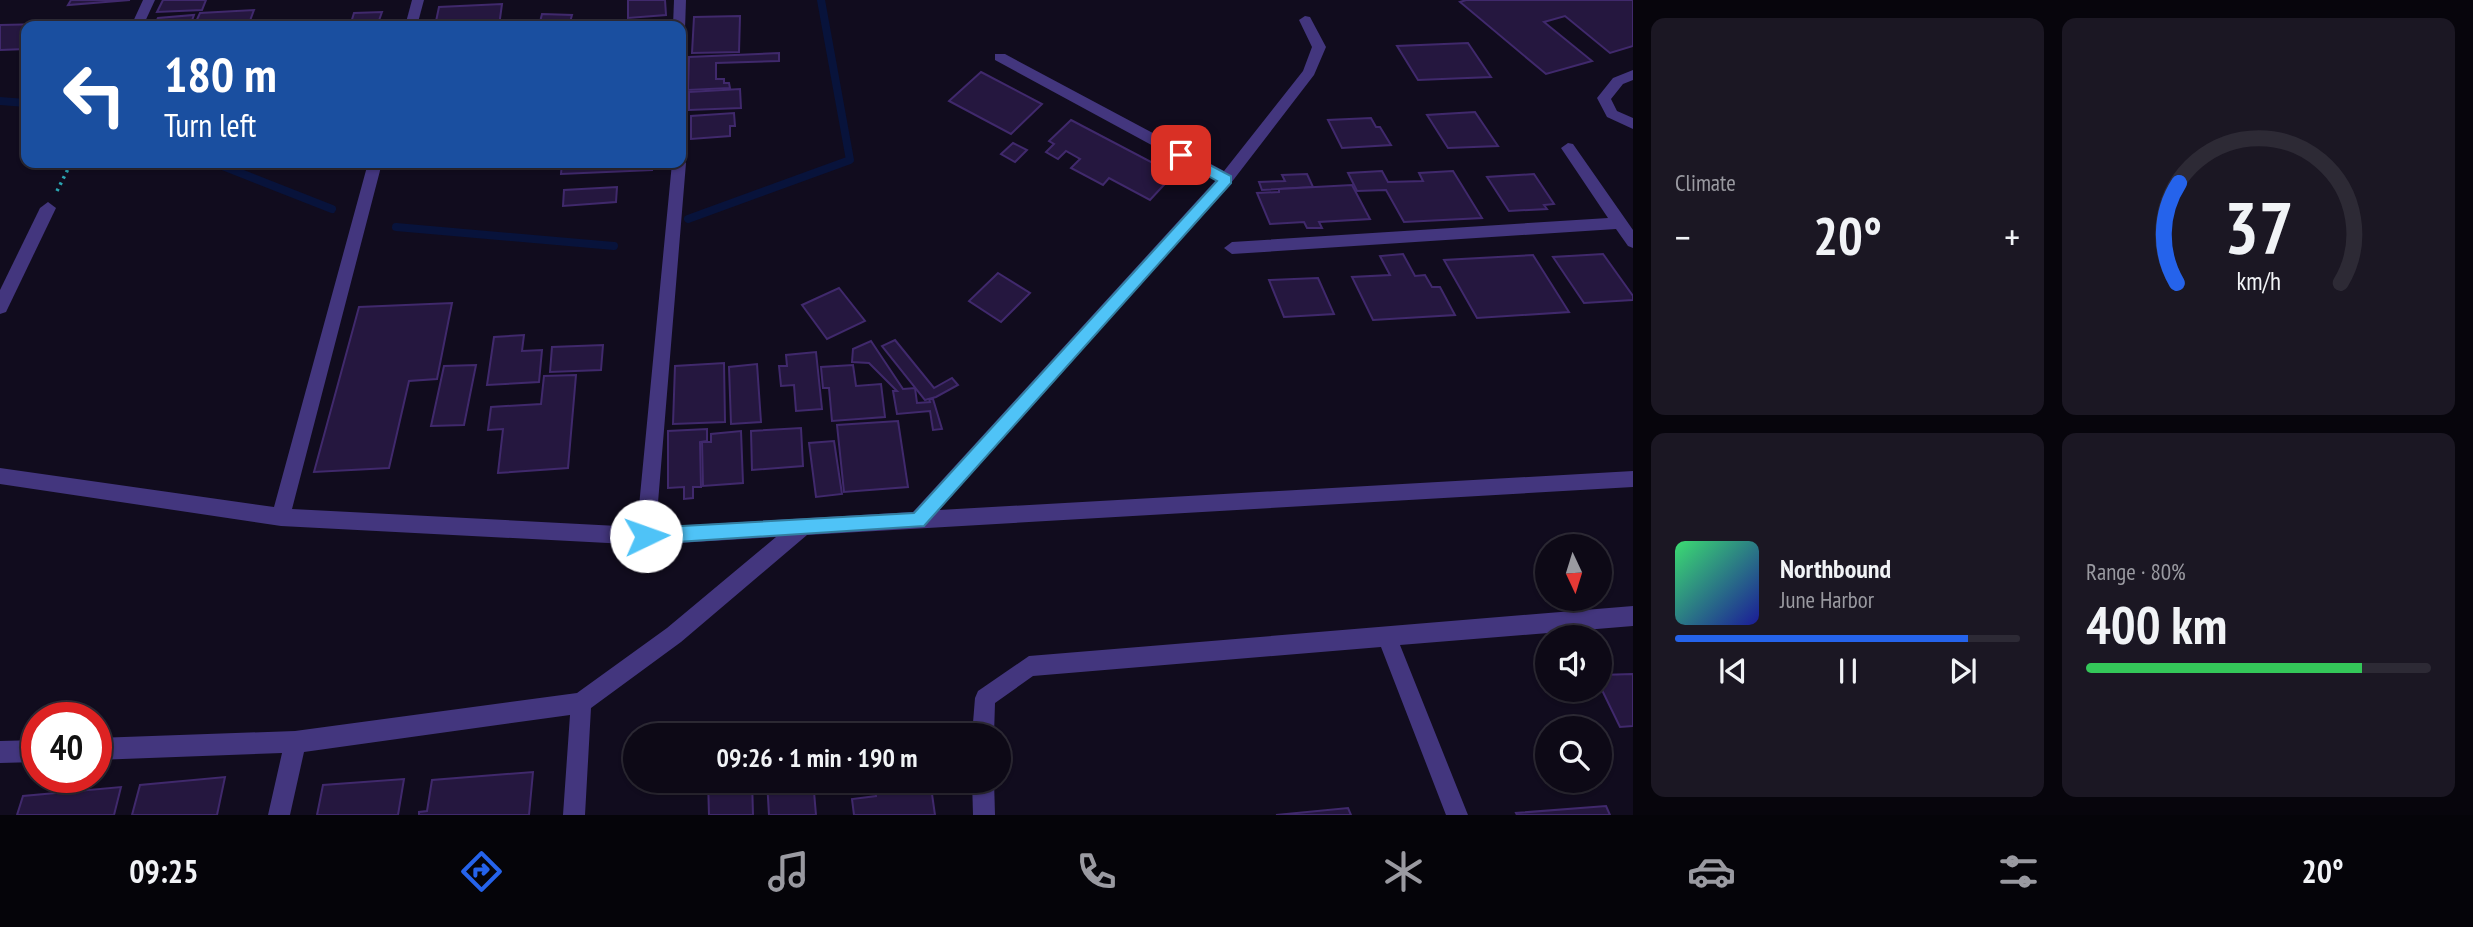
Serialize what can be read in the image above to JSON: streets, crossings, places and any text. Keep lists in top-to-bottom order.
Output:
{
  "north": "bottom",
  "page": {
    "tile": [
      "Climate",
      ["Range · 80%", "400 km"]
    ],
    "turn": ["180 m", "Turn left"],
    "heat": ["−", "20°", "+"],
    "song": ["Northbound", "June Harbor"],
    "limit": "40",
    "trip": "09:26 · 1 min · 190 m",
    "tabs": ["09:25", "20°"],
    "gauge": ["37", "km/h"]
  }
}
